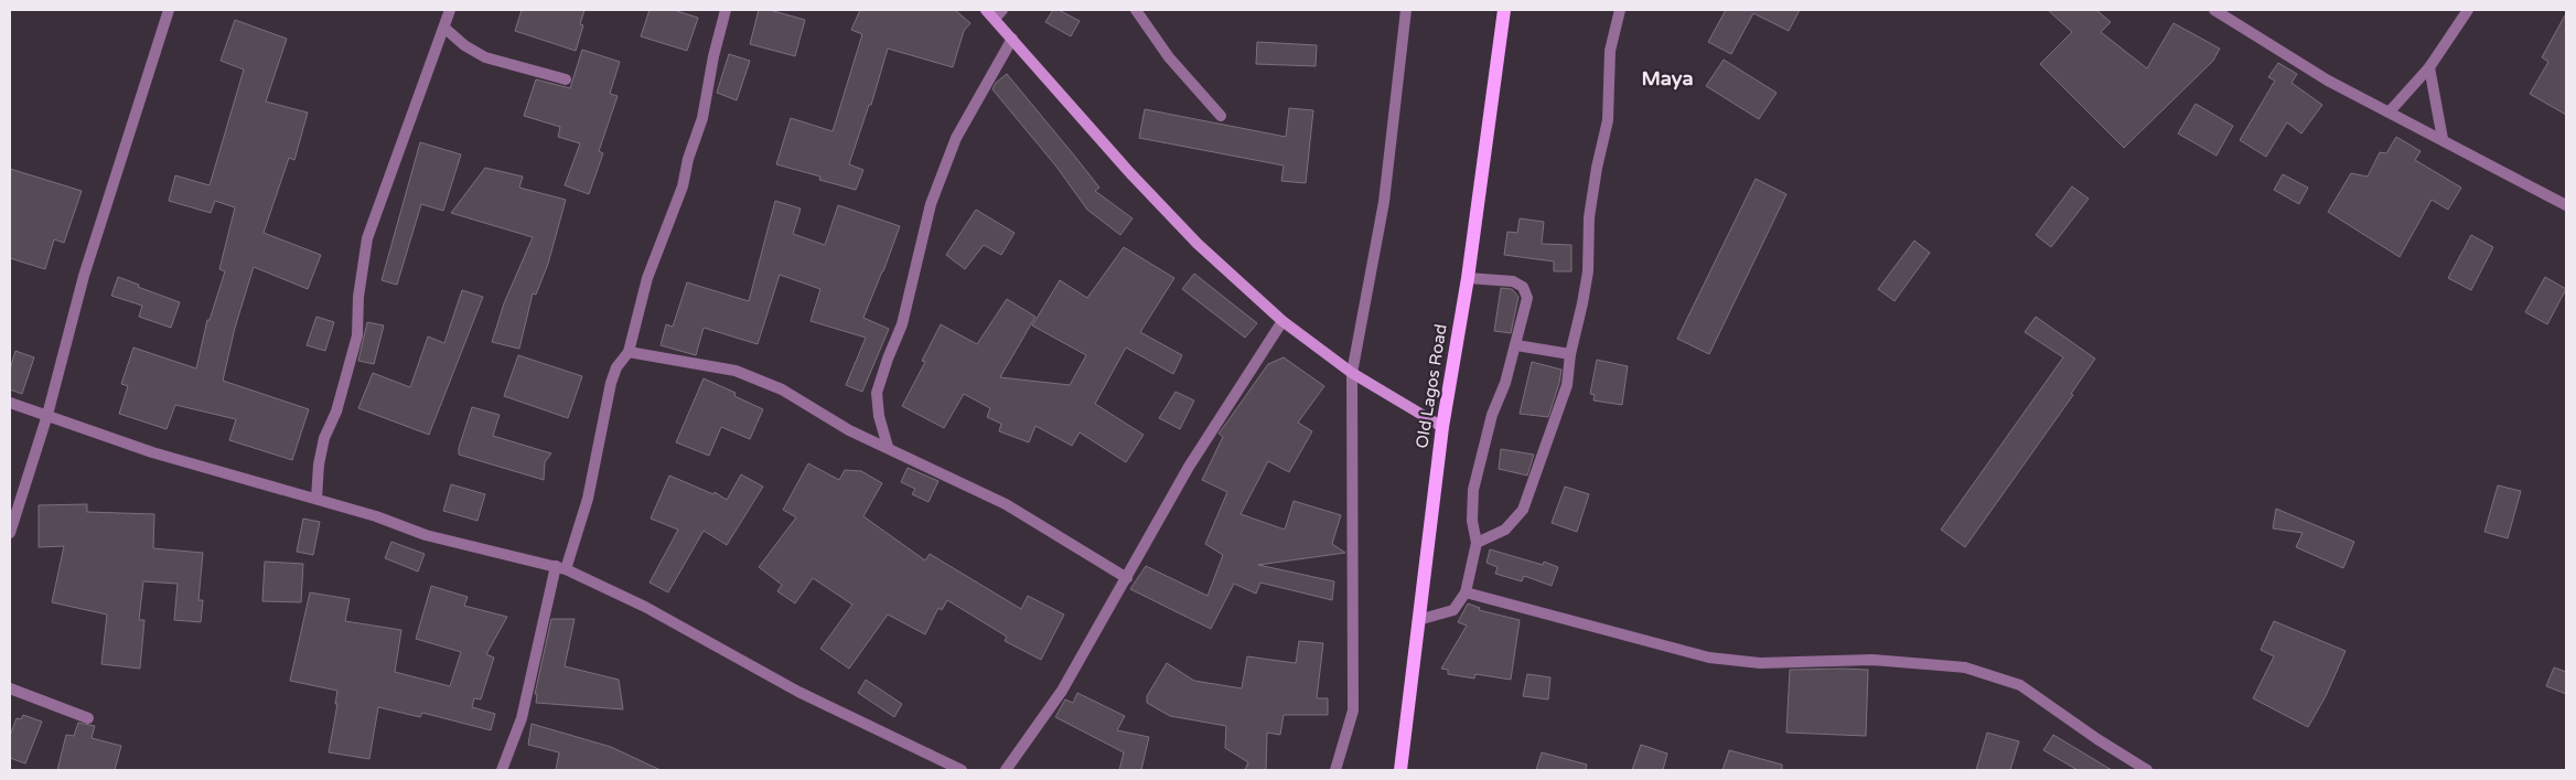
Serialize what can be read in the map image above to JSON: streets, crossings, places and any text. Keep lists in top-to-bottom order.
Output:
{
  "streets": {
    "main road": ["Old Lagos Road"]
  },
  "districts": ["Maya"]
}
